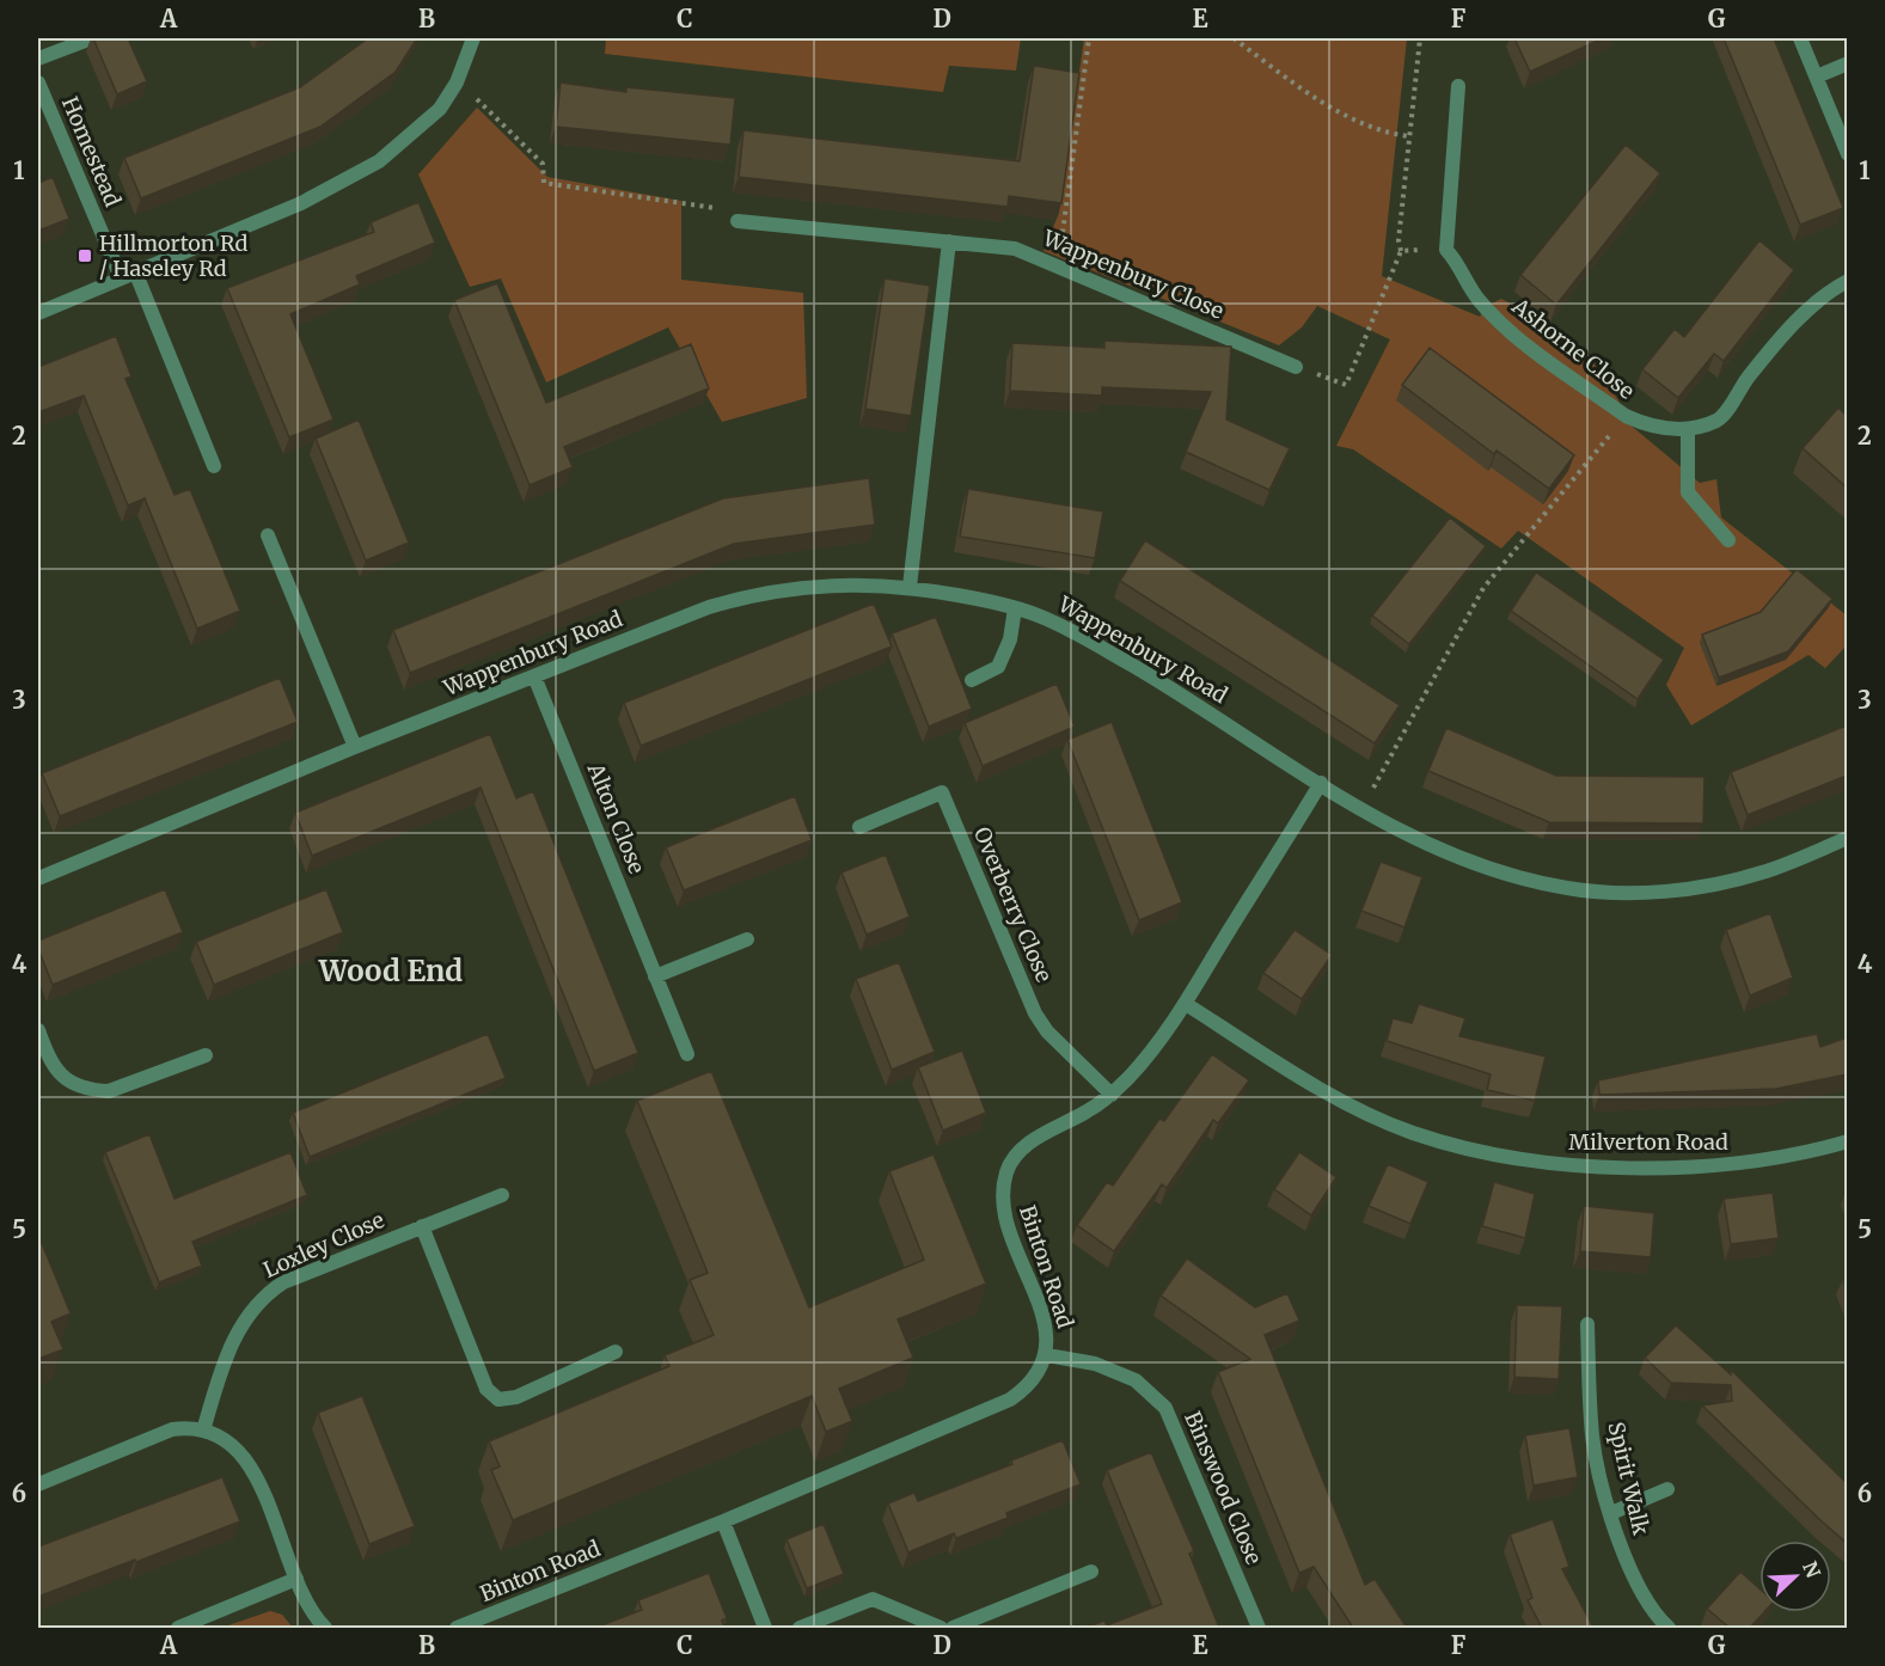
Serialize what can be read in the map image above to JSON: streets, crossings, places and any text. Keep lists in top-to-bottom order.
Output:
{
  "streets": {
    "street": [
      "Homestead",
      "Wappenbury Close",
      "Ashorne Close",
      "Wappenbury Road",
      "Alton Close",
      "Overberry Close",
      "Milverton Road",
      "Loxley Close",
      "Binton Road",
      "Spirit Walk",
      "Binswood Close"
    ]
  },
  "crossings": [
    ["Wappenbury Road", "Alton Close"],
    ["Wappenbury Road", "Binton Road"],
    ["Overberry Close", "Binton Road"],
    ["Milverton Road", "Binton Road"],
    ["Binton Road", "Binswood Close"]
  ],
  "districts": ["Wood End"],
  "places": {
    "transit": ["Hillmorton Rd / Haseley Rd"]
  },
  "north": "top right",
  "grid": {
    "columns": [
      "A",
      "B",
      "C",
      "D",
      "E",
      "F",
      "G"
    ],
    "rows": [
      "1",
      "2",
      "3",
      "4",
      "5",
      "6"
    ]
  }
}
